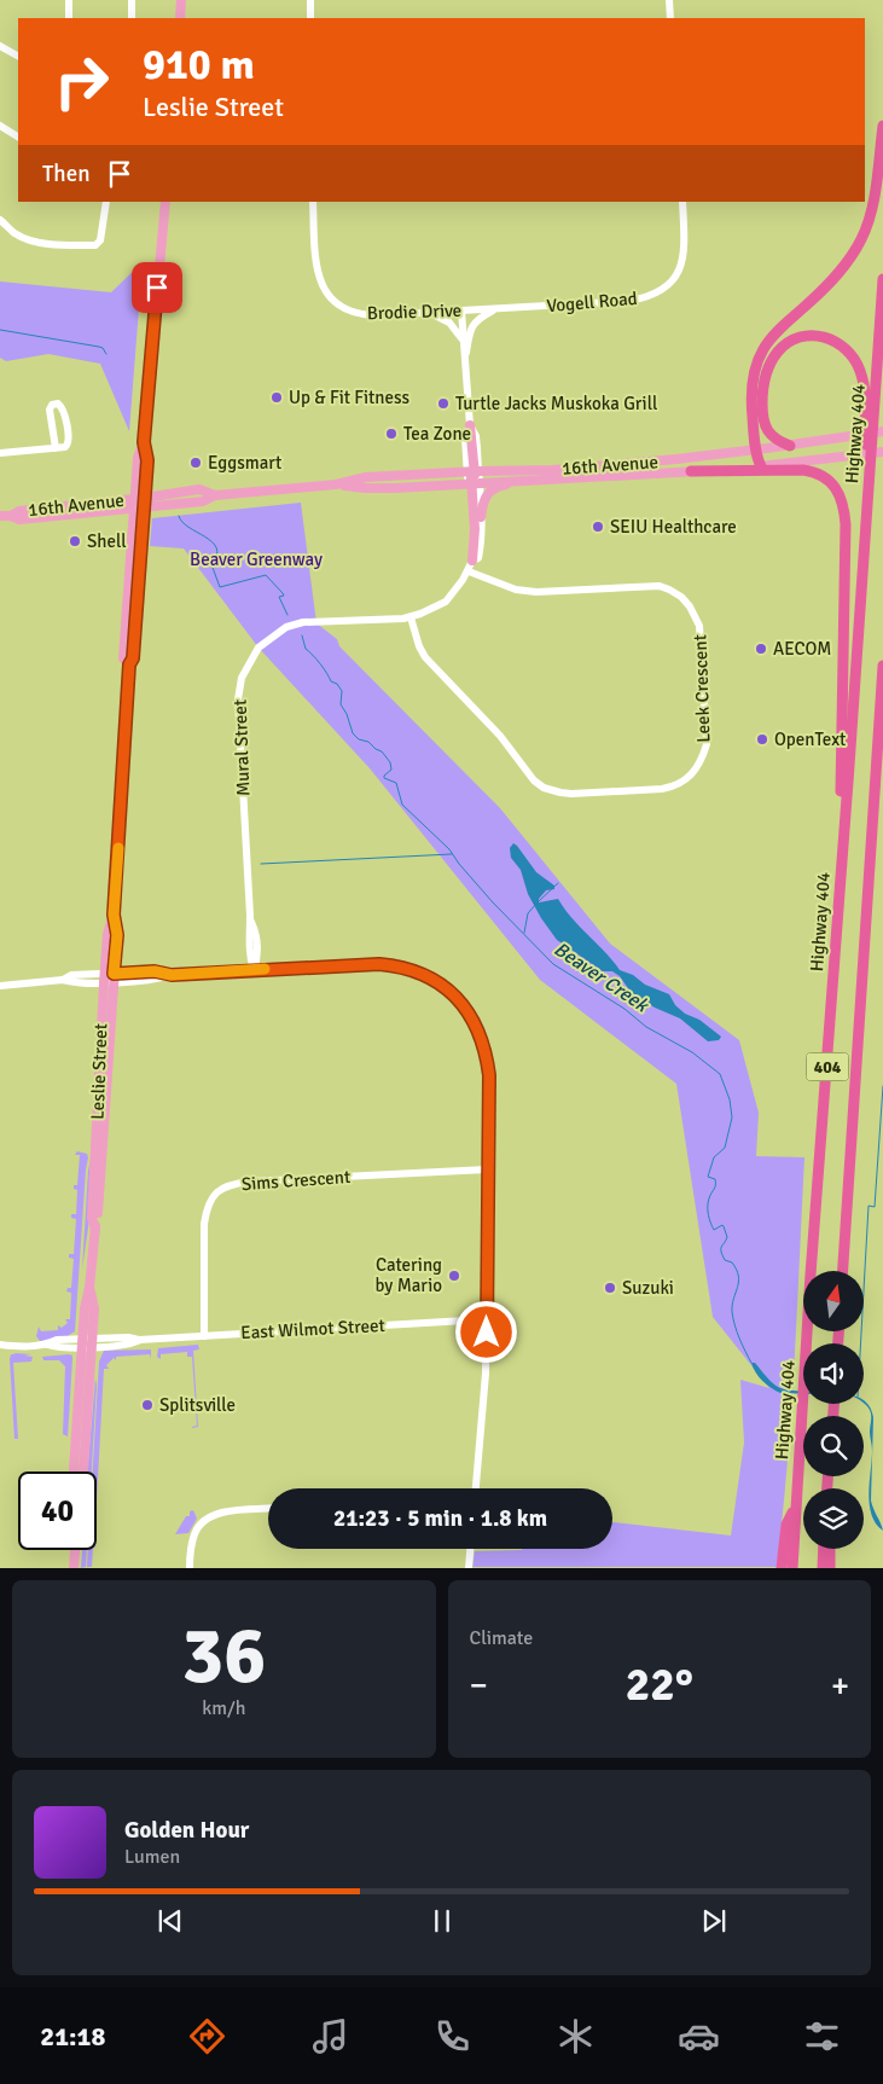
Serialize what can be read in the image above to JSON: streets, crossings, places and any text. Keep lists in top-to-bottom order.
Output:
{
  "streets": {
    "highway": ["Highway 404", "404"],
    "main road": ["16th Avenue", "Leslie Street"],
    "street": [
      "Vogell Road",
      "Brodie Drive",
      "Leek Crescent",
      "Mural Street",
      "Sims Crescent",
      "East Wilmot Street"
    ]
  },
  "crossings": [
    ["Vogell Road", "Brodie Drive"],
    ["16th Avenue", "Mural Street"],
    ["16th Avenue", "Leslie Street"],
    ["Leek Crescent", "Mural Street"],
    ["Leslie Street", "East Wilmot Street"],
    ["Sims Crescent", "East Wilmot Street"]
  ],
  "water": ["Beaver Creek"],
  "parks": ["Beaver Greenway"],
  "places": [
    "Up & Fit Fitness",
    "Turtle Jacks Muskoka Grill",
    "Tea Zone",
    "Eggsmart",
    "SEIU Healthcare",
    "Shell",
    "AECOM",
    "OpenText",
    "Catering by Mario",
    "Suzuki",
    "Splitsville"
  ],
  "north": "top",
  "page": {
    "turn": ["910 m", "Leslie Street"],
    "then": "Then",
    "limit": "40",
    "trip": "21:23 · 5 min · 1.8 km",
    "tile": [
      ["36", "km/h"],
      "Climate"
    ],
    "heat": ["−", "22°", "+"],
    "song": ["Golden Hour", "Lumen"],
    "tabs": "21:18"
  }
}
